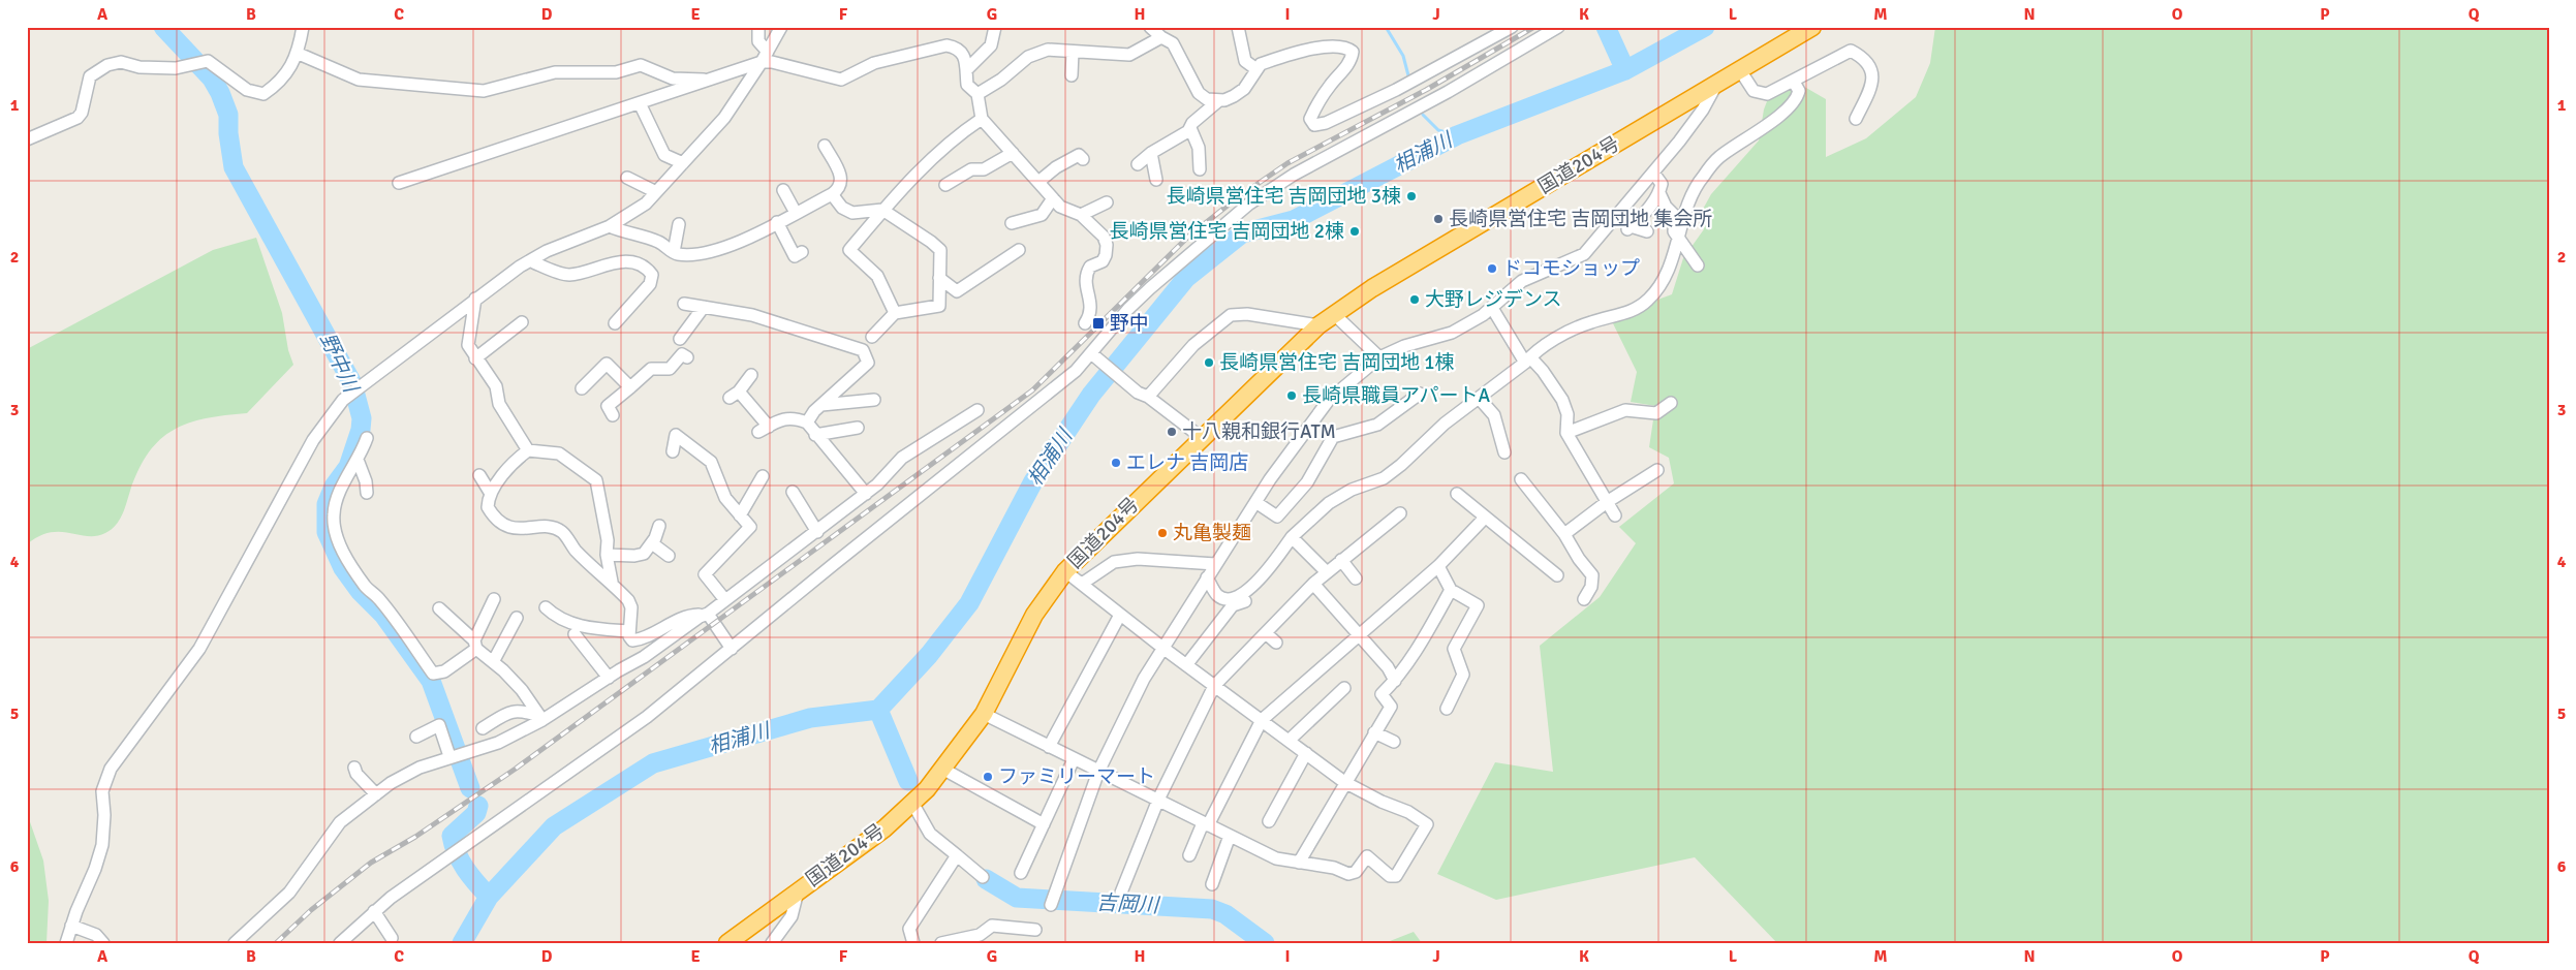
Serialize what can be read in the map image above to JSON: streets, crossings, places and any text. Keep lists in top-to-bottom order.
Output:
{
  "streets": {
    "highway": ["国道204号"]
  },
  "water": ["相浦川", "野中川", "吉岡川"],
  "places": {
    "other": [
      "長崎県営住宅 吉岡団地 3棟",
      "長崎県営住宅 吉岡団地 集会所",
      "長崎県営住宅 吉岡団地 2棟",
      "ドコモショップ",
      "大野レジデンス",
      "長崎県営住宅 吉岡団地 1棟",
      "長崎県職員アパートA",
      "十八親和銀行ATM",
      "エレナ 吉岡店",
      "丸亀製麺",
      "ファミリーマート"
    ],
    "transit": ["野中"]
  },
  "grid": {
    "columns": [
      "A",
      "B",
      "C",
      "D",
      "E",
      "F",
      "G",
      "H",
      "I",
      "J",
      "K",
      "L",
      "M",
      "N",
      "O",
      "P",
      "Q"
    ],
    "rows": [
      "1",
      "2",
      "3",
      "4",
      "5",
      "6"
    ]
  }
}
